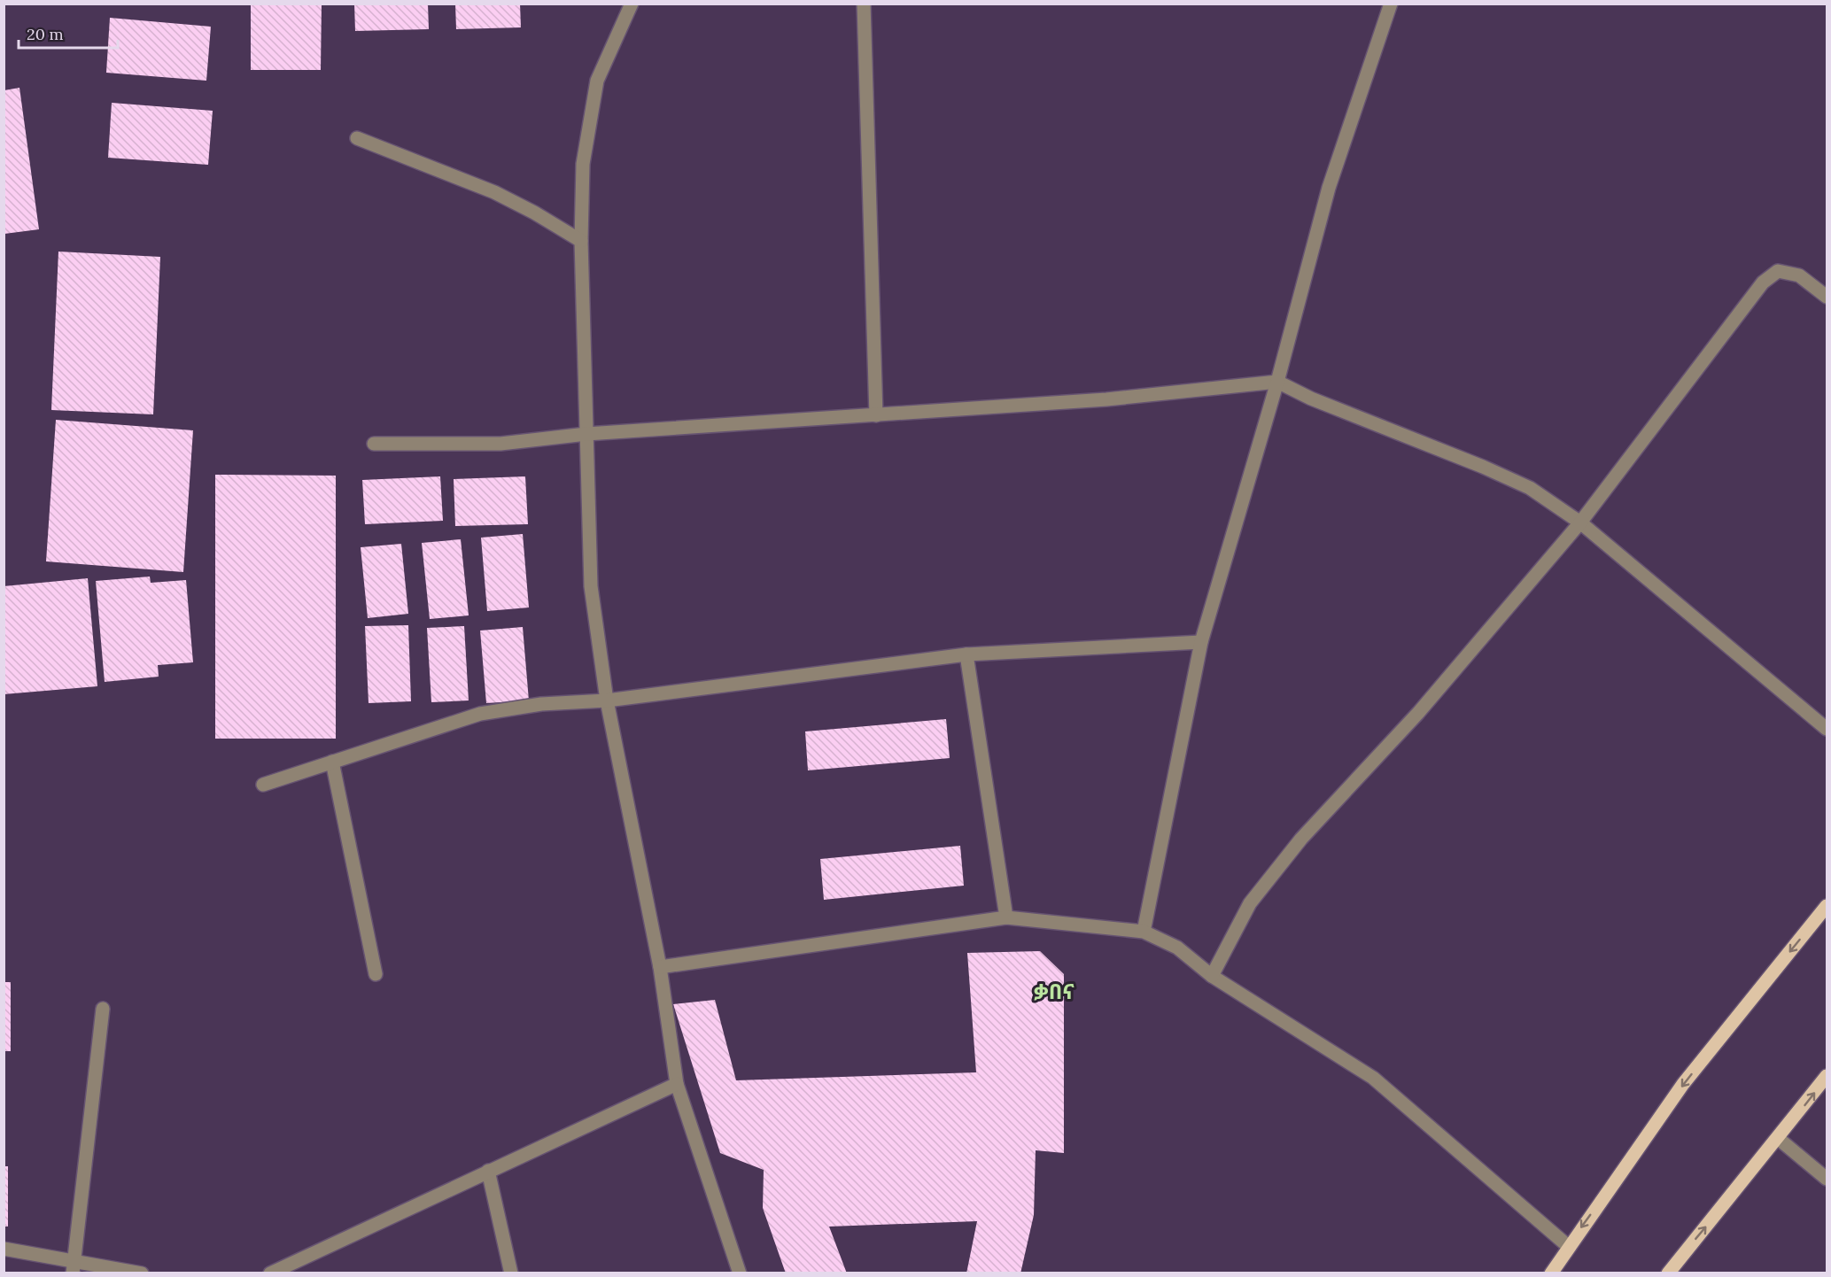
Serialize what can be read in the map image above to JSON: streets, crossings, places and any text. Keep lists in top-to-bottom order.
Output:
{
  "districts": ["ቃበና"],
  "scale_bar": "20 m"
}
